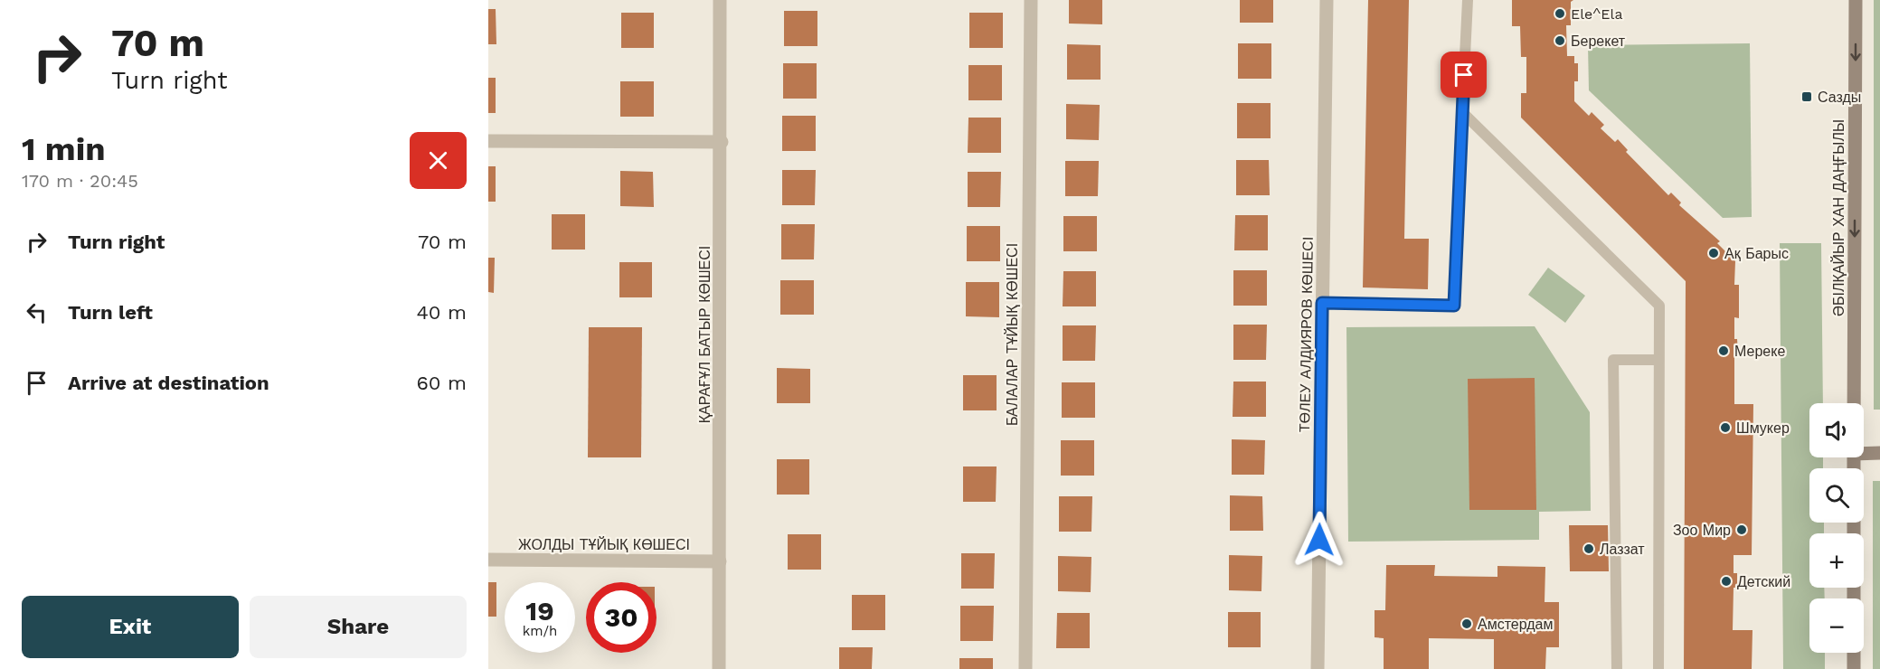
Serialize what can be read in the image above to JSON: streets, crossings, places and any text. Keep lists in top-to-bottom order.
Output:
{
  "streets": {
    "main road": ["ӘБІЛҚАЙЫР ХАН ДАҢҒЫЛЫ"],
    "street": [
      "ҚАРАҒҰЛ БАТЫР КӨШЕСІ",
      "БАЛАЛАР ТҰЙЫҚ КӨШЕСІ",
      "ТӨЛЕУ АЛДИЯРОВ КӨШЕСІ",
      "ЖОЛДЫ ТҰЙЫҚ КӨШЕСІ"
    ]
  },
  "crossings": [
    ["ҚАРАҒҰЛ БАТЫР КӨШЕСІ", "ЖОЛДЫ ТҰЙЫҚ КӨШЕСІ"]
  ],
  "one_way": ["ӘБІЛҚАЙЫР ХАН ДАҢҒЫЛЫ"],
  "places": {
    "other": [
      "Ele^Ela",
      "Берекет",
      "Ақ Барыс",
      "Мереке",
      "Шмукер",
      "Зоо Мир",
      "Лаззат",
      "Детский",
      "Амстердам"
    ],
    "transit": ["Сазды"]
  },
  "page": {
    "turn": ["70 m", "Turn right"],
    "heading": ["1 min", "170 m · 20:45"],
    "list": [
      {
        "name": "Turn right",
        "value": "70 m"
      },
      {
        "name": "Turn left",
        "value": "40 m"
      },
      {
        "name": "Arrive at destination",
        "value": "60 m"
      }
    ],
    "map_buttons": ["+", "−"],
    "speed": "19 km/h",
    "limit": "30",
    "buttons": ["Exit", "Share"]
  }
}
